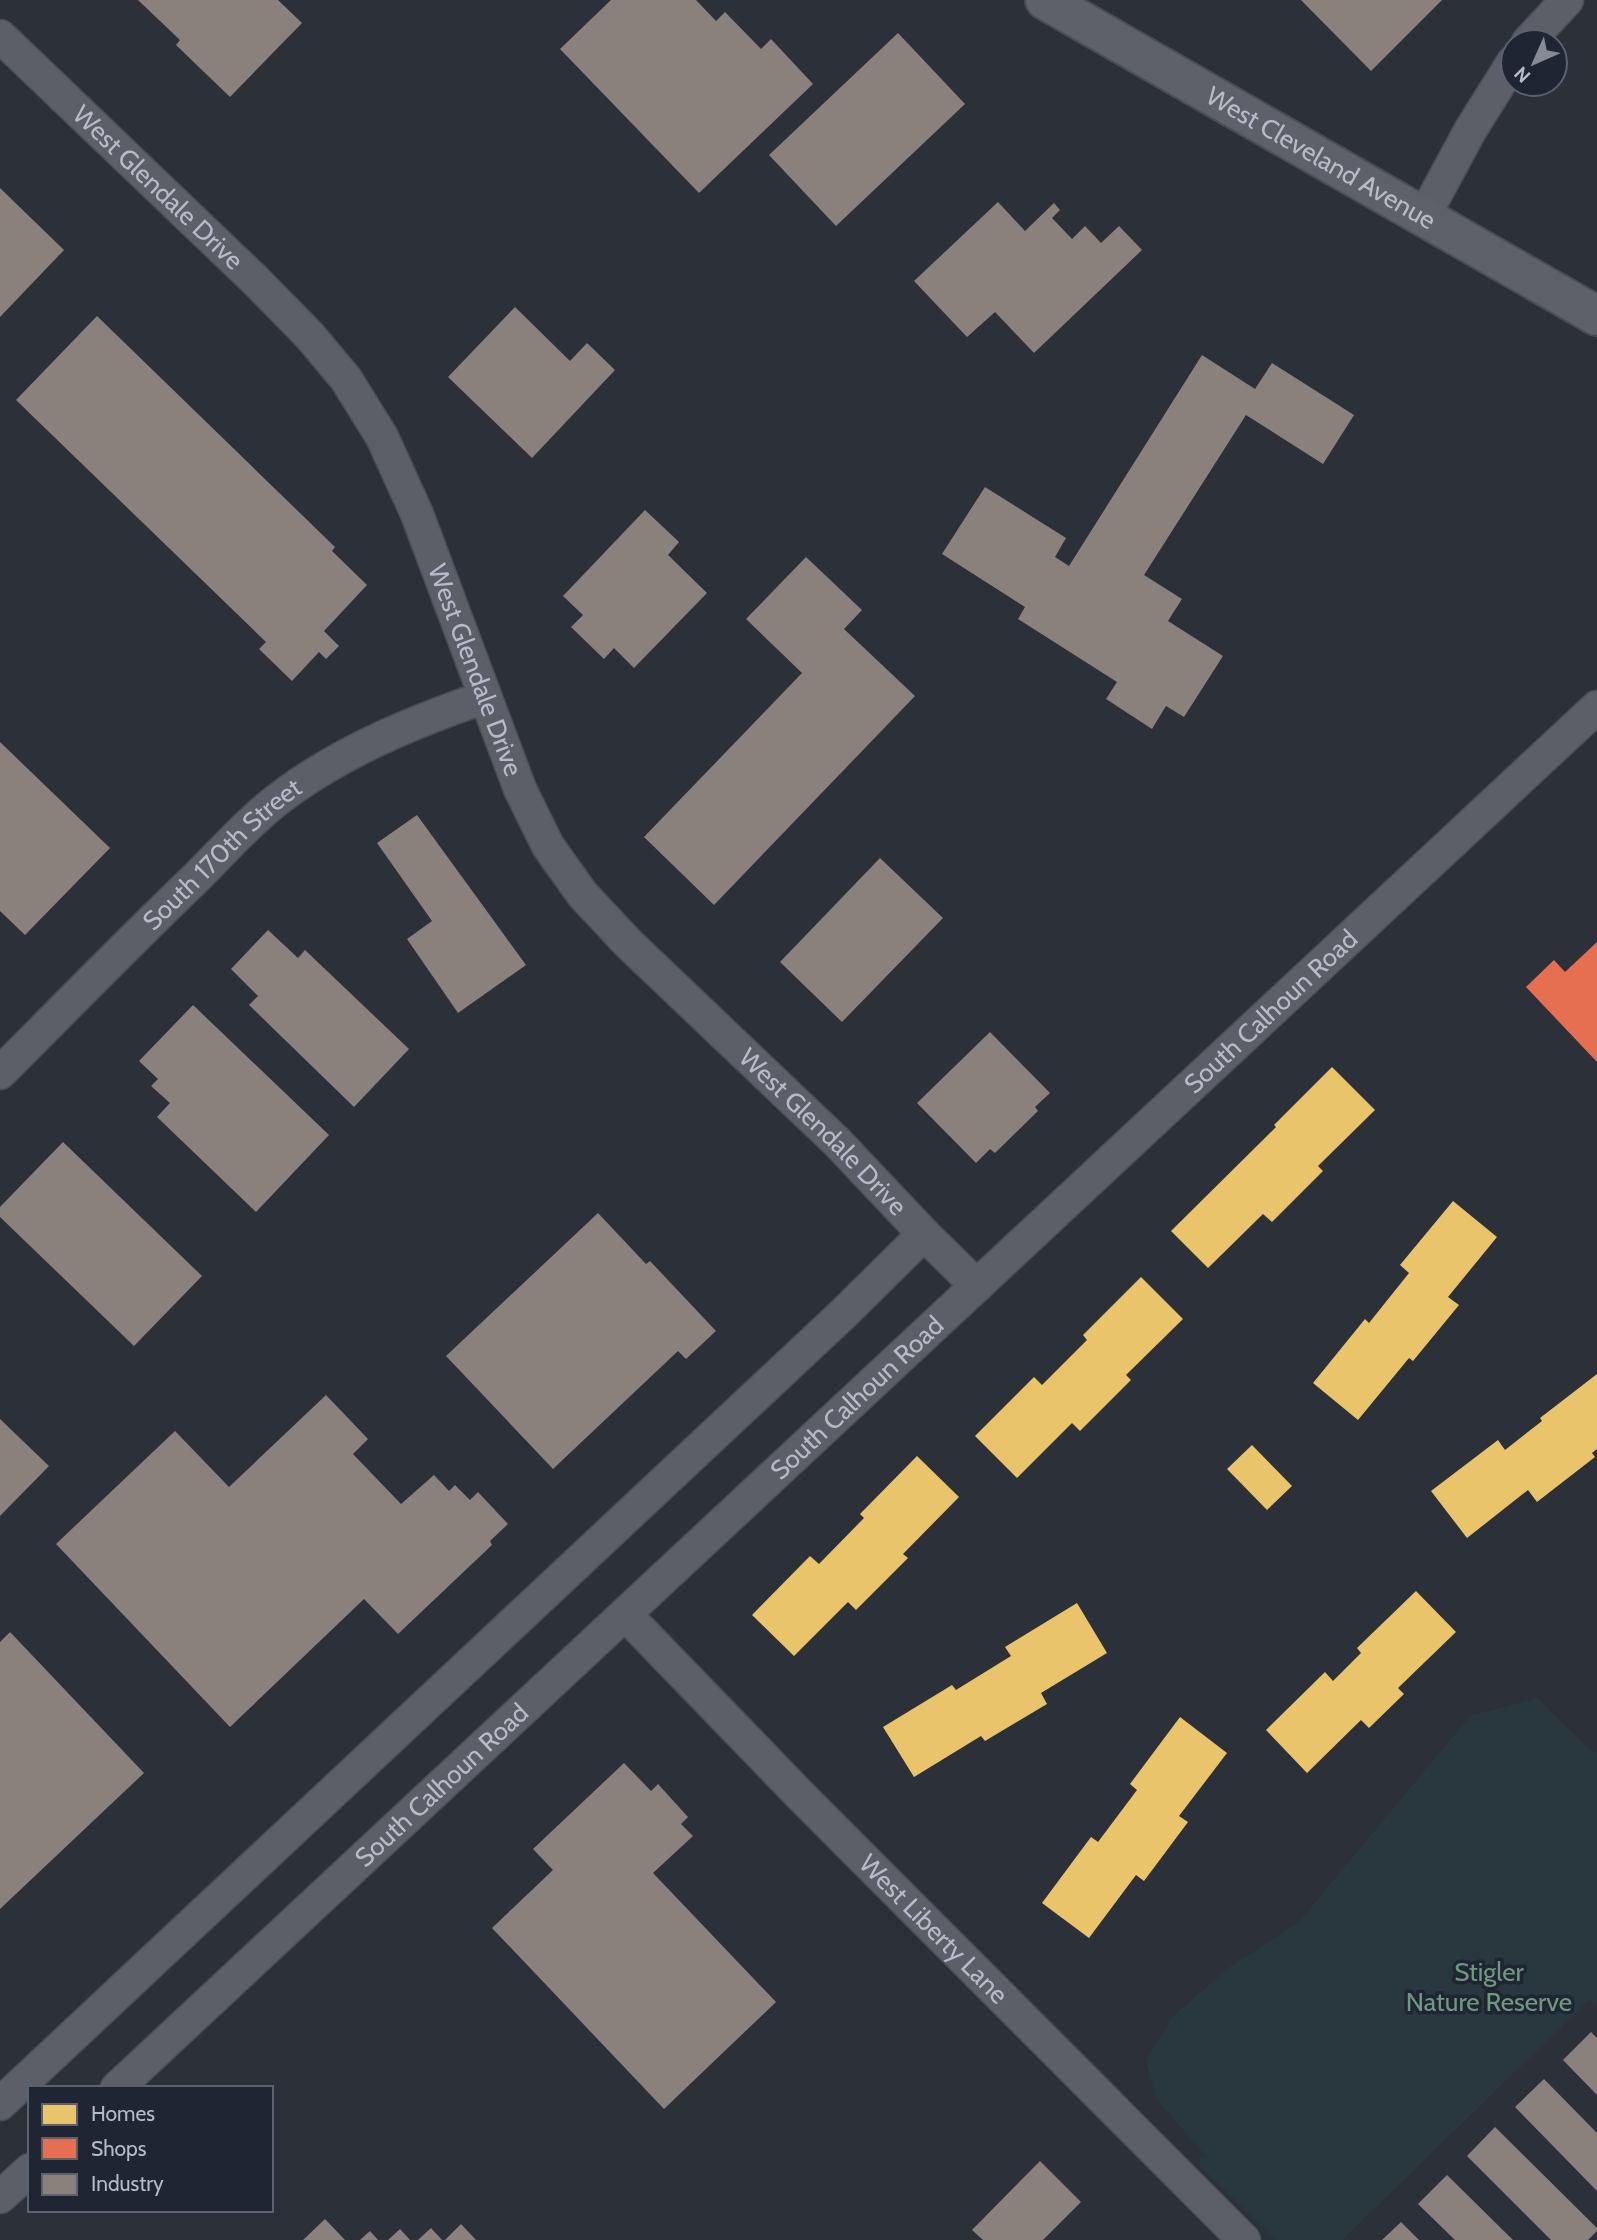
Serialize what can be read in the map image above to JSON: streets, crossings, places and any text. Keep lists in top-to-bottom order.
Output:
{
  "streets": {
    "main road": ["West Cleveland Avenue"],
    "street": [
      "West Glendale Drive",
      "South 170th Street",
      "South Calhoun Road",
      "West Liberty Lane"
    ]
  },
  "crossings": [
    ["West Glendale Drive", "South 170th Street"],
    ["West Glendale Drive", "South Calhoun Road"],
    ["South Calhoun Road", "West Liberty Lane"]
  ],
  "parks": ["Stigler Nature Reserve"],
  "legend": ["Homes", "Shops", "Industry"],
  "north": "bottom left"
}
